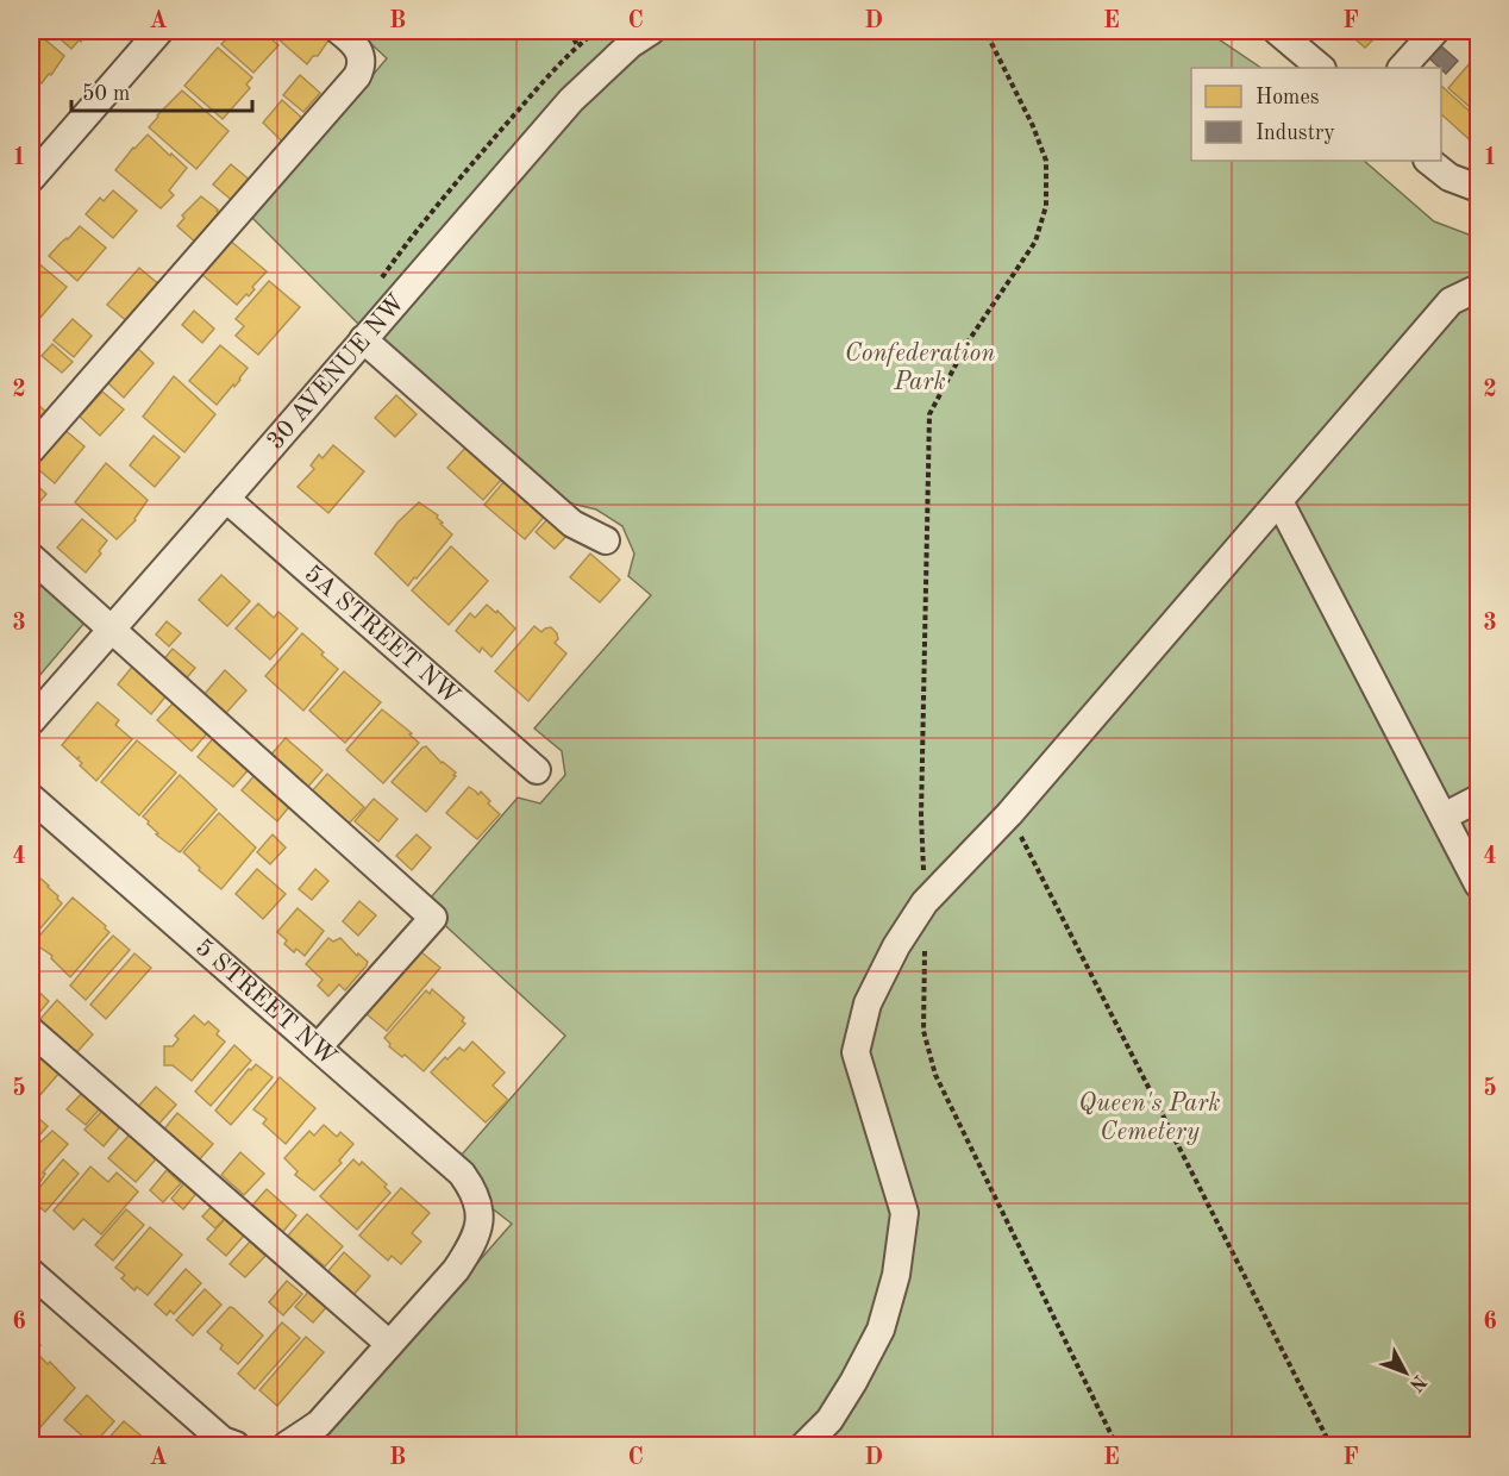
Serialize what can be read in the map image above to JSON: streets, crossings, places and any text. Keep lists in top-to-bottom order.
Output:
{
  "streets": {
    "street": ["30 AVENUE NW", "5A STREET NW", "5 STREET NW"]
  },
  "crossings": [
    ["30 AVENUE NW", "5A STREET NW"]
  ],
  "parks": ["Confederation Park", "Queen's Park Cemetery"],
  "legend": ["Homes", "Industry"],
  "scale_bar": "50 m",
  "north": "bottom right",
  "grid": {
    "columns": [
      "A",
      "B",
      "C",
      "D",
      "E",
      "F"
    ],
    "rows": [
      "1",
      "2",
      "3",
      "4",
      "5",
      "6"
    ]
  }
}
